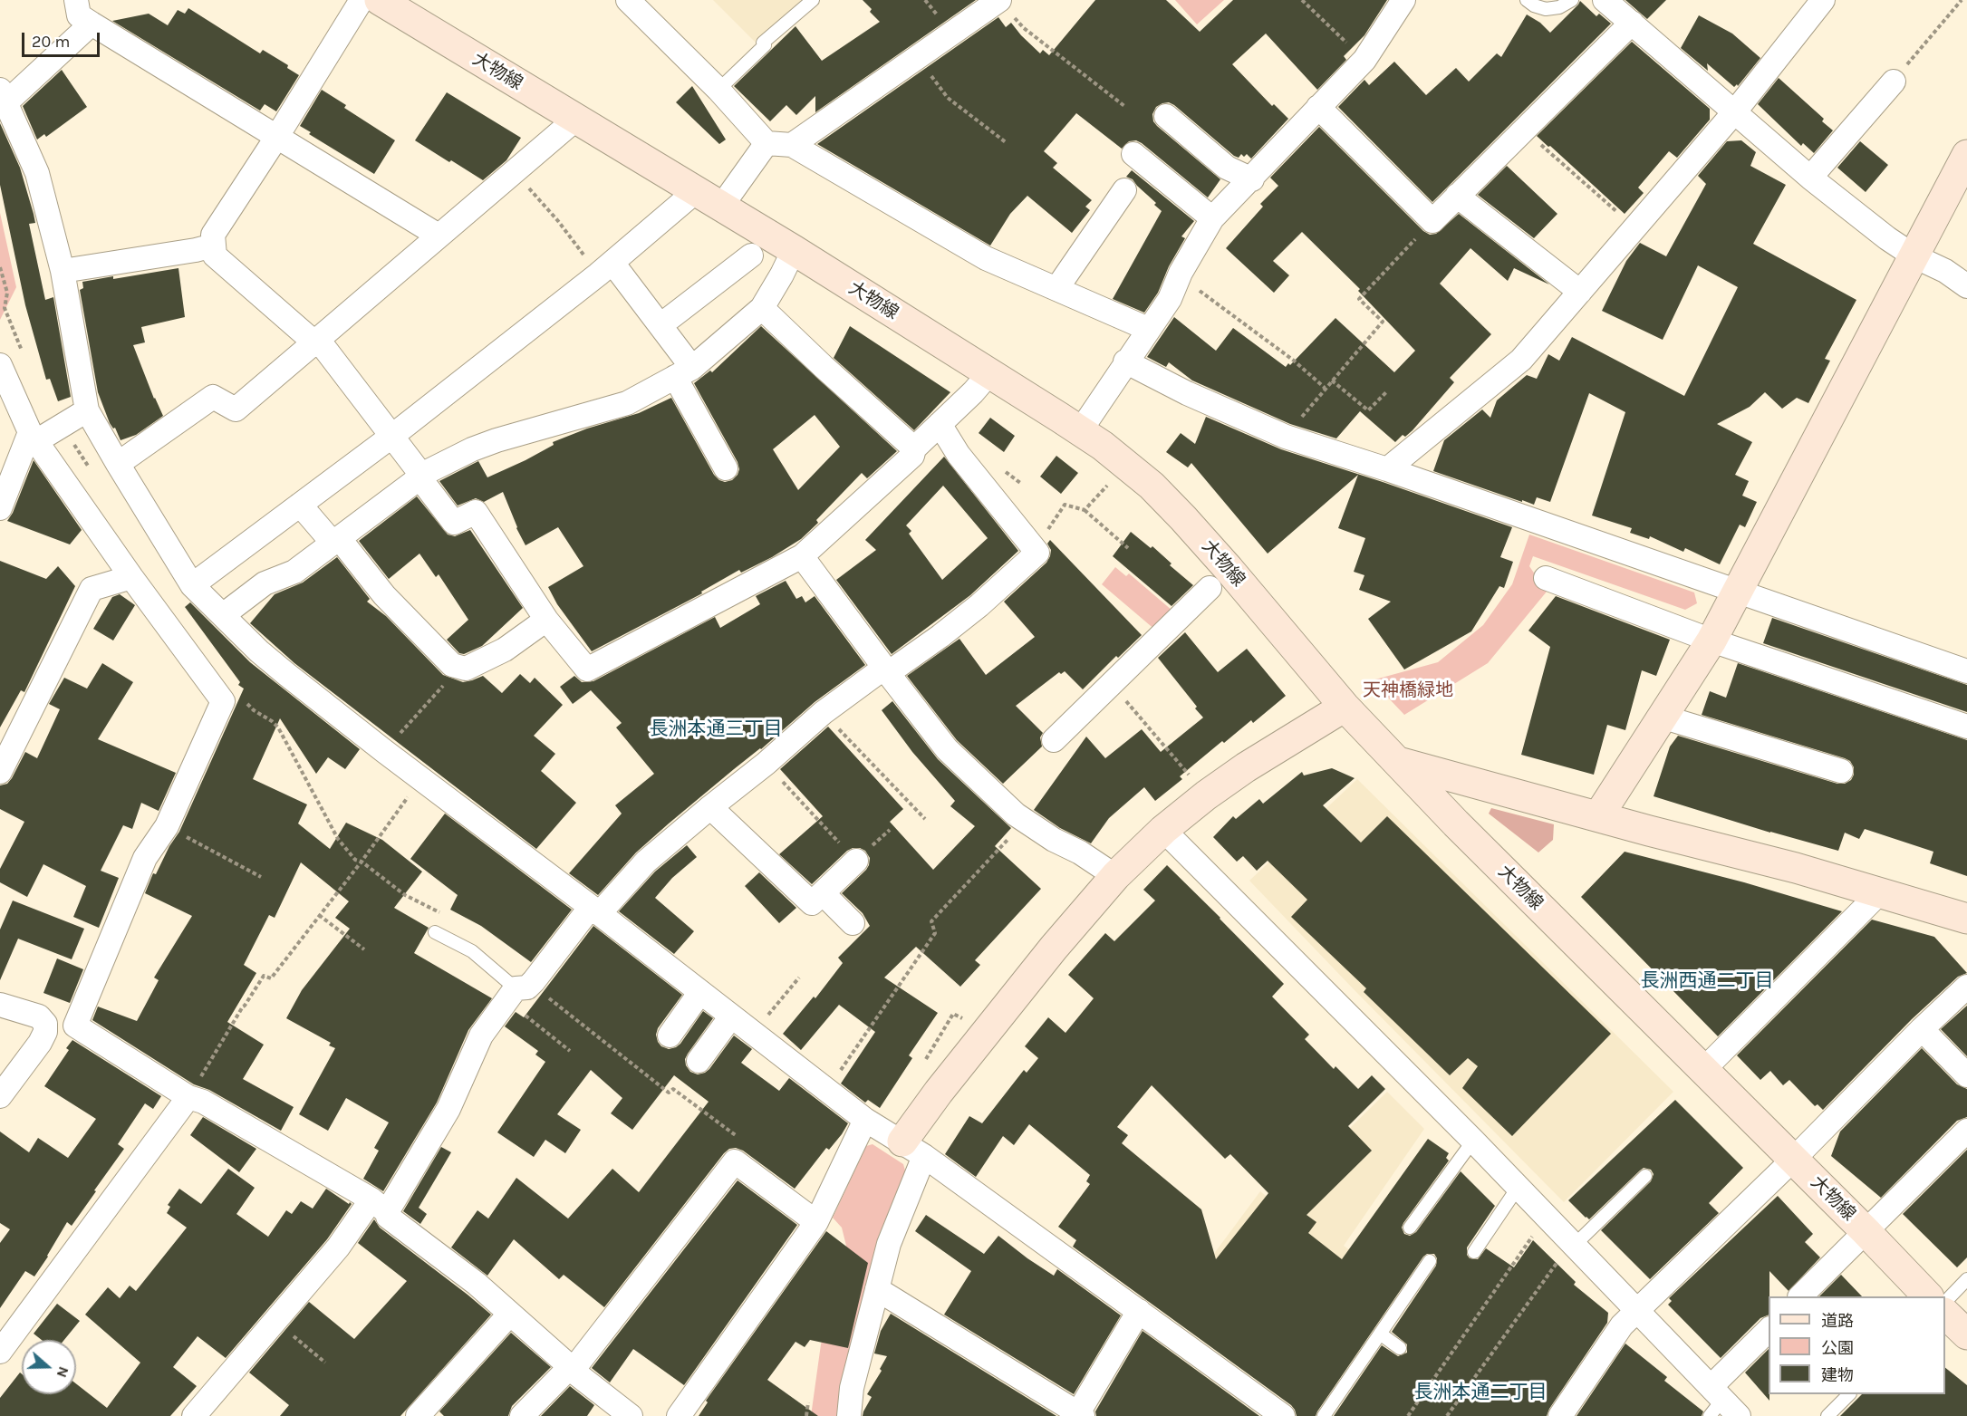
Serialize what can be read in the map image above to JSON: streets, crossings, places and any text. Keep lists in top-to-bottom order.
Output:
{
  "streets": {
    "street": ["大物線"]
  },
  "districts": ["長洲本通三丁目", "長洲西通二丁目", "長洲本通二丁目"],
  "parks": ["天神橋緑地"],
  "legend": ["道路", "公園", "建物"],
  "scale_bar": "20 m",
  "north": "right"
}
